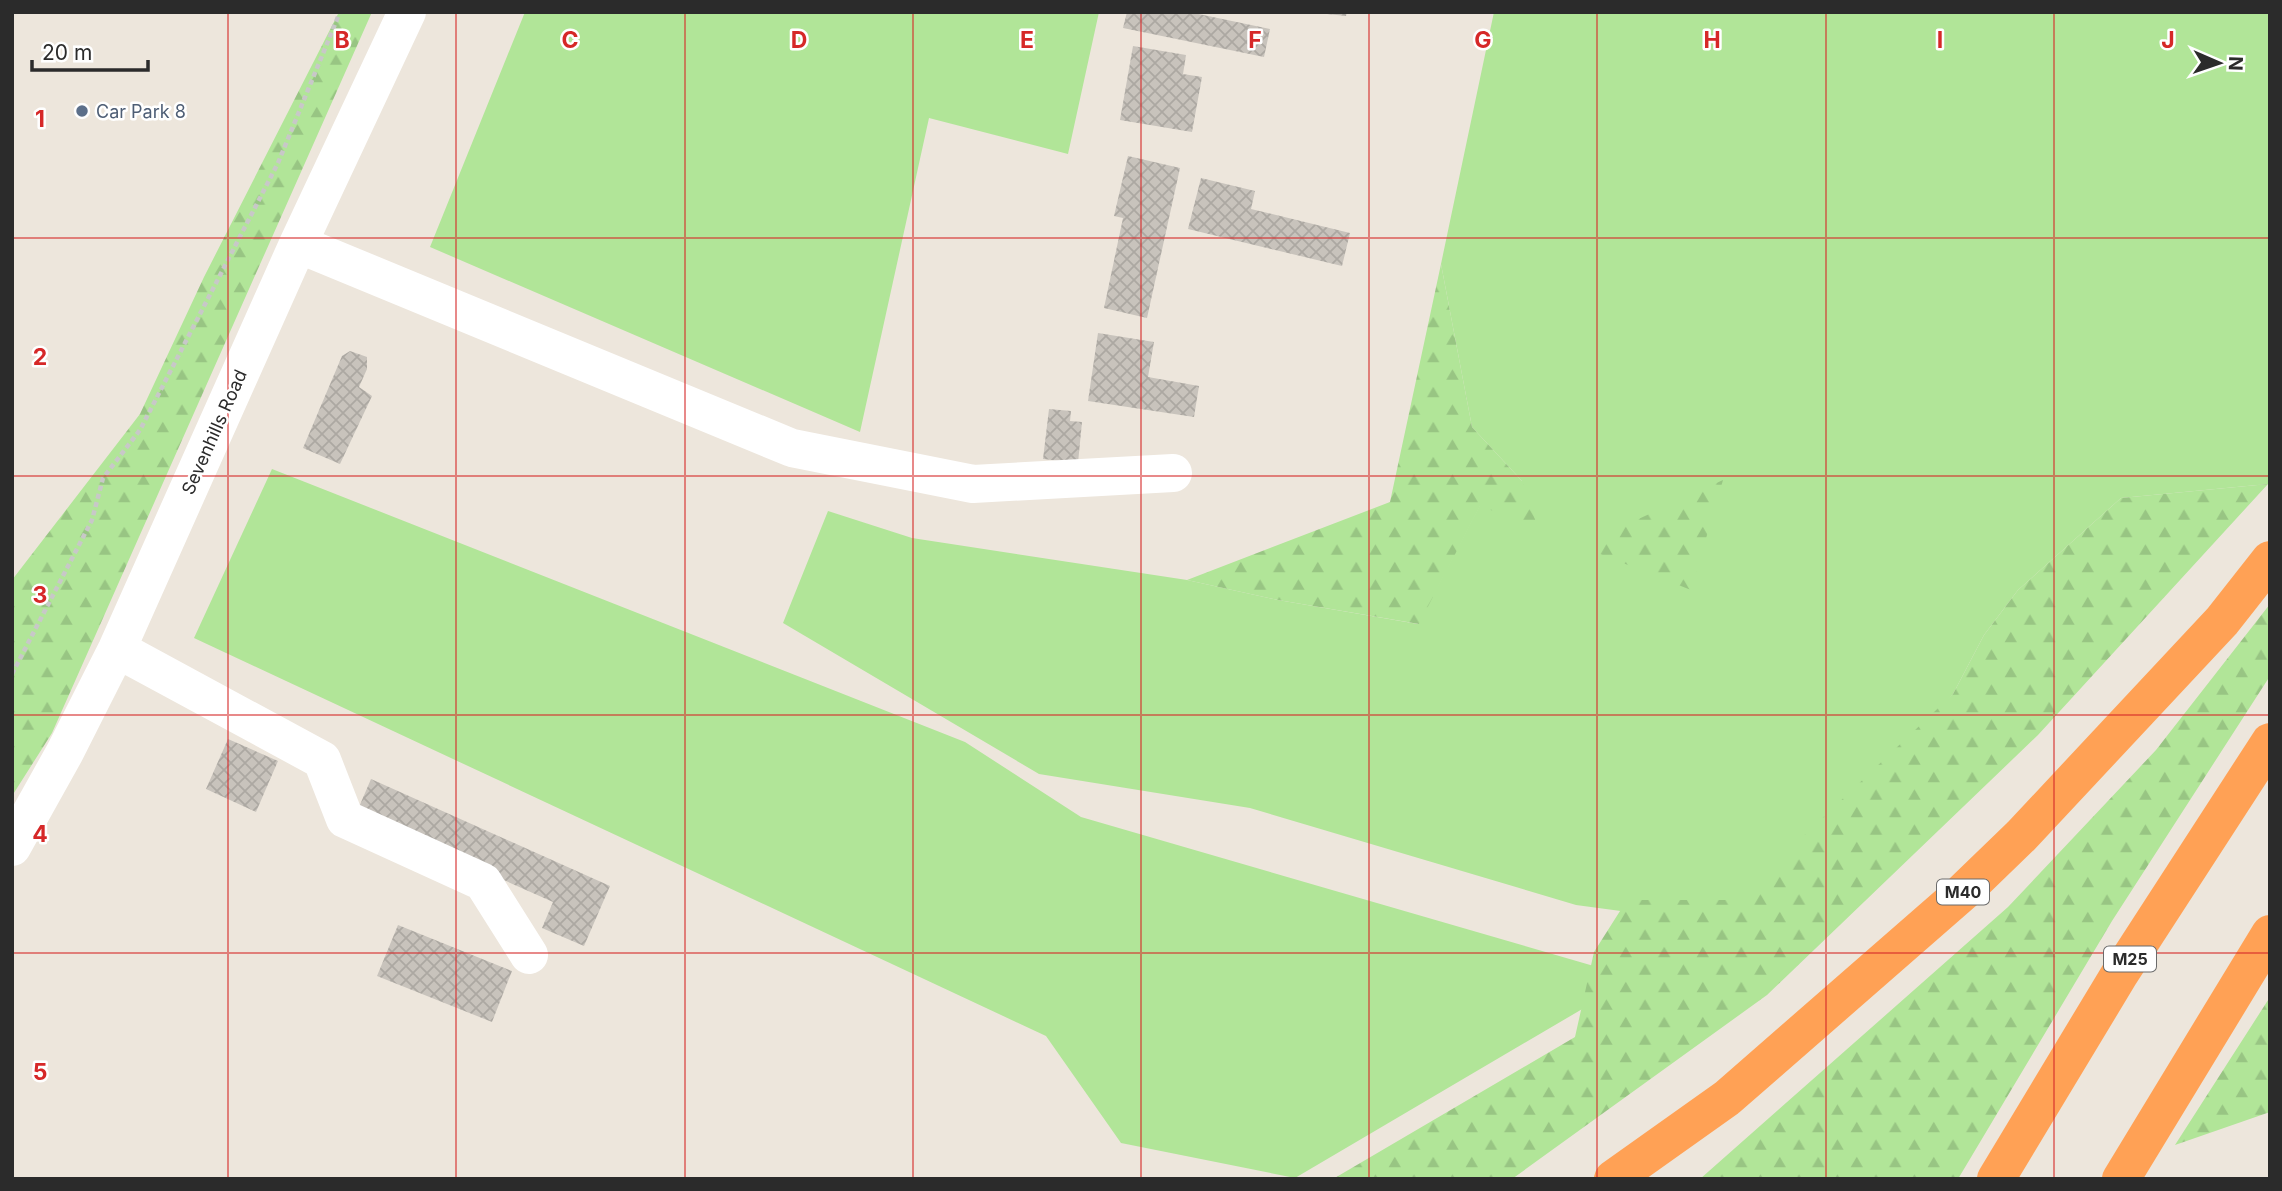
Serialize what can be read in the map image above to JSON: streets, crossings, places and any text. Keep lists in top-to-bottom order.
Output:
{
  "streets": {
    "highway": ["M40", "M25"],
    "street": ["Sevenhills Road"]
  },
  "places": ["Car Park 8"],
  "scale_bar": "20 m",
  "north": "right",
  "grid": {
    "columns": [
      "B",
      "C",
      "D",
      "E",
      "F",
      "G",
      "H",
      "I",
      "J"
    ],
    "rows": [
      "1",
      "2",
      "3",
      "4",
      "5"
    ]
  }
}
